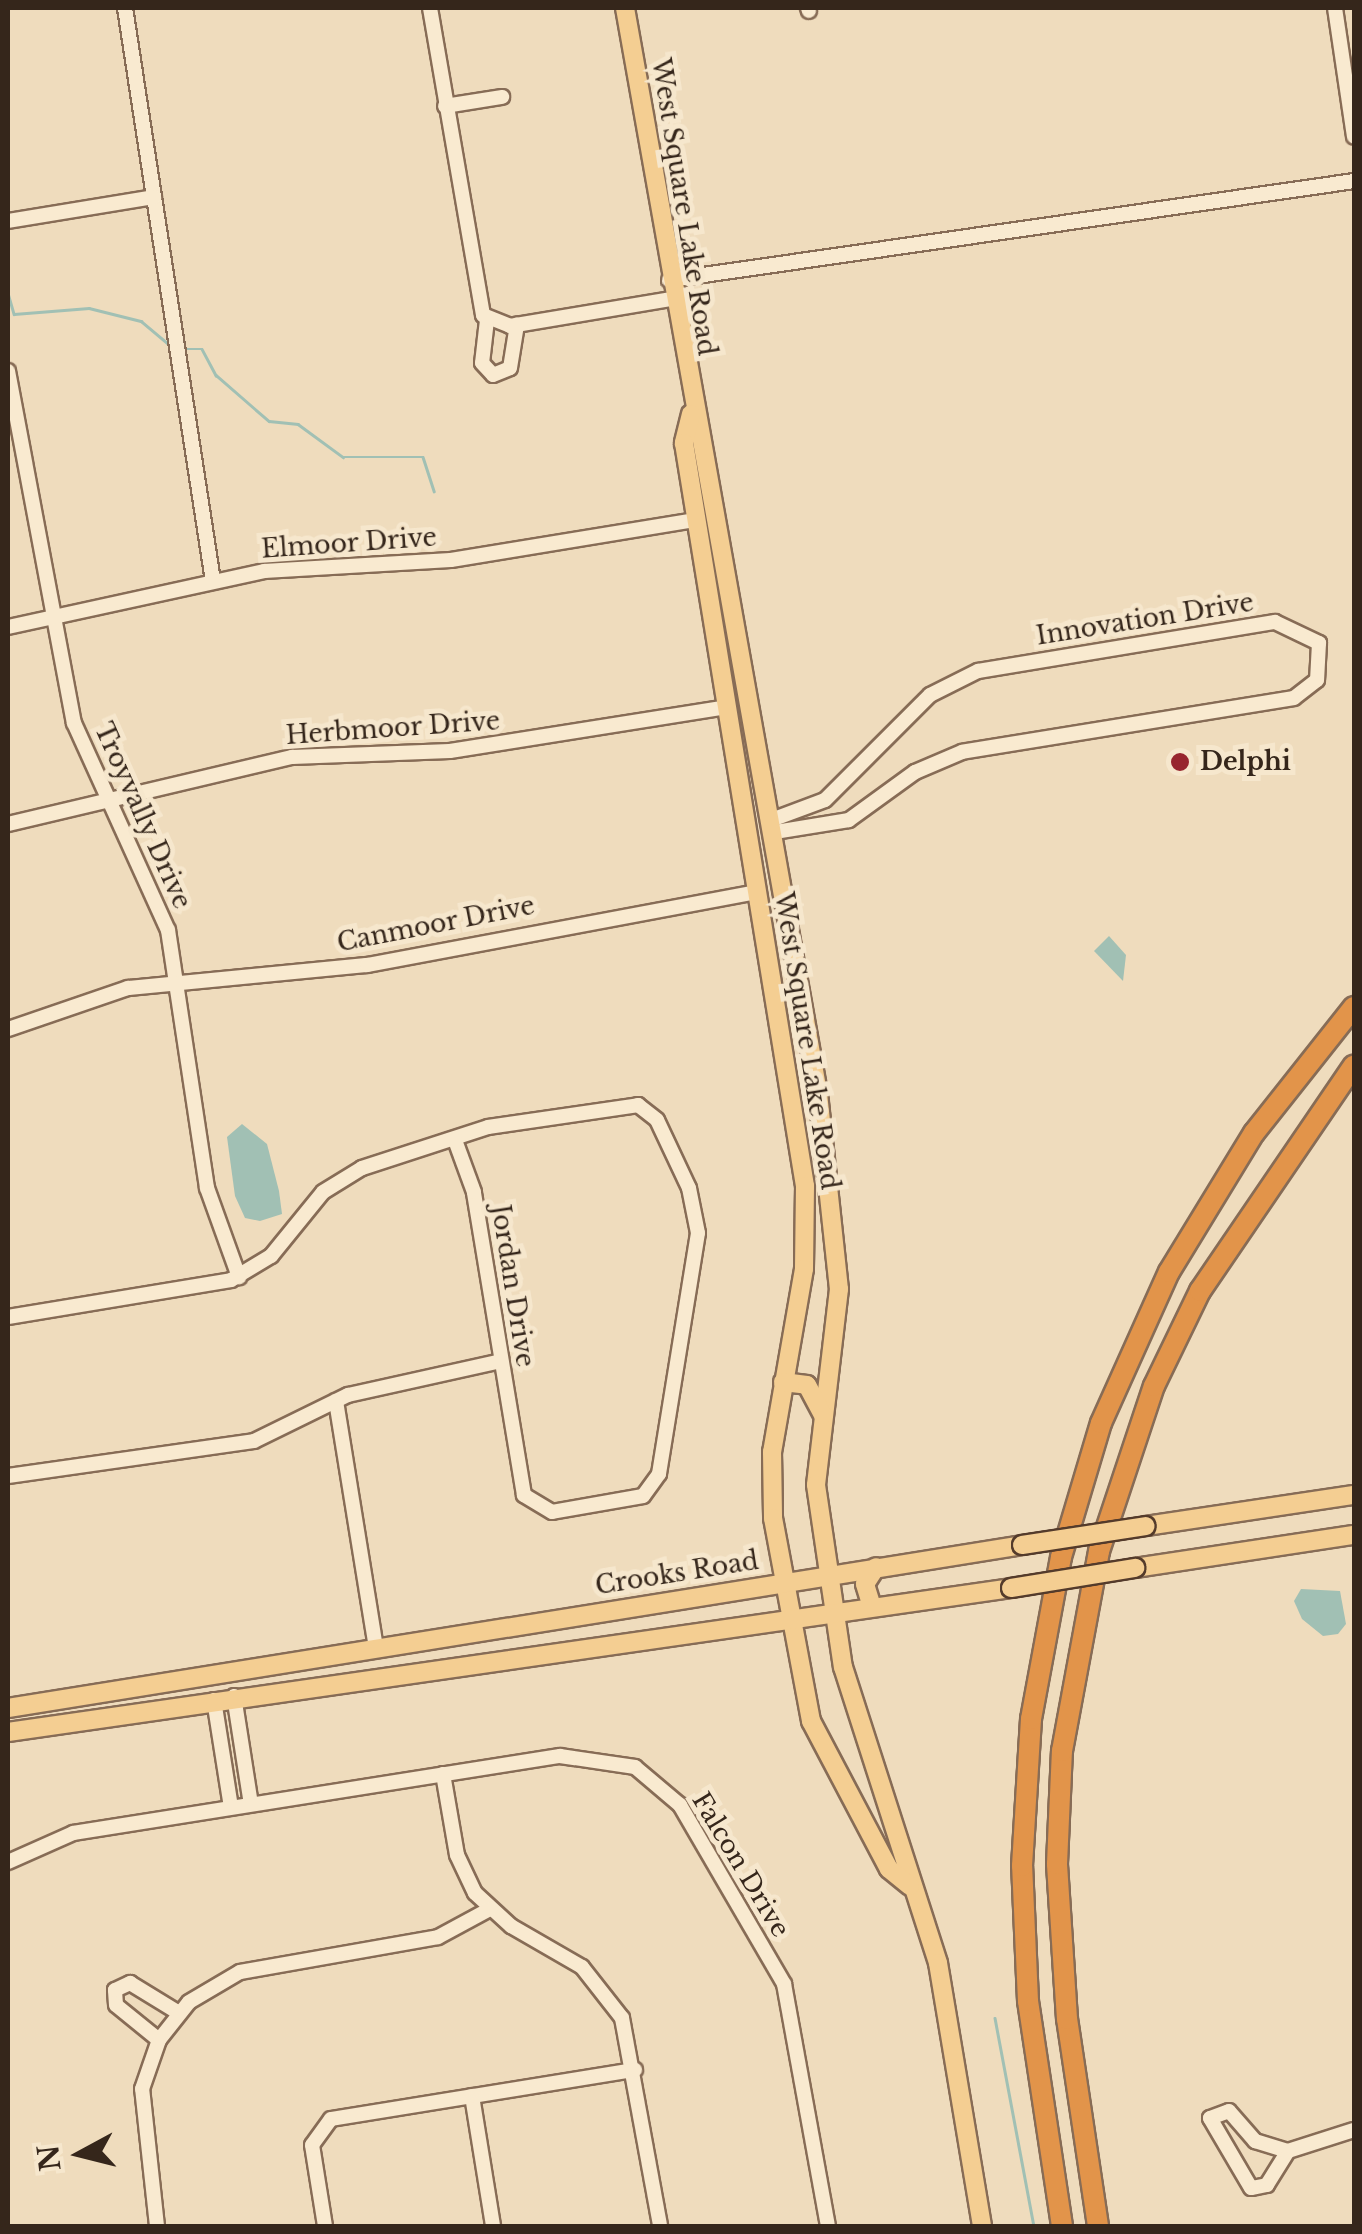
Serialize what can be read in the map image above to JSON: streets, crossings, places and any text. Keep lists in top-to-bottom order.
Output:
{
  "streets": {
    "main road": ["West Square Lake Road", "Crooks Road"],
    "street": [
      "Elmoor Drive",
      "Innovation Drive",
      "Herbmoor Drive",
      "Troyvally Drive",
      "Canmoor Drive",
      "Jordan Drive",
      "Falcon Drive"
    ]
  },
  "crossings": [
    ["West Square Lake Road", "Elmoor Drive"],
    ["West Square Lake Road", "Innovation Drive"],
    ["West Square Lake Road", "Herbmoor Drive"],
    ["West Square Lake Road", "Canmoor Drive"],
    ["West Square Lake Road", "Crooks Road"],
    ["Elmoor Drive", "Troyvally Drive"],
    ["Herbmoor Drive", "Troyvally Drive"],
    ["Troyvally Drive", "Canmoor Drive"]
  ],
  "places": ["Delphi"],
  "north": "left"
}
